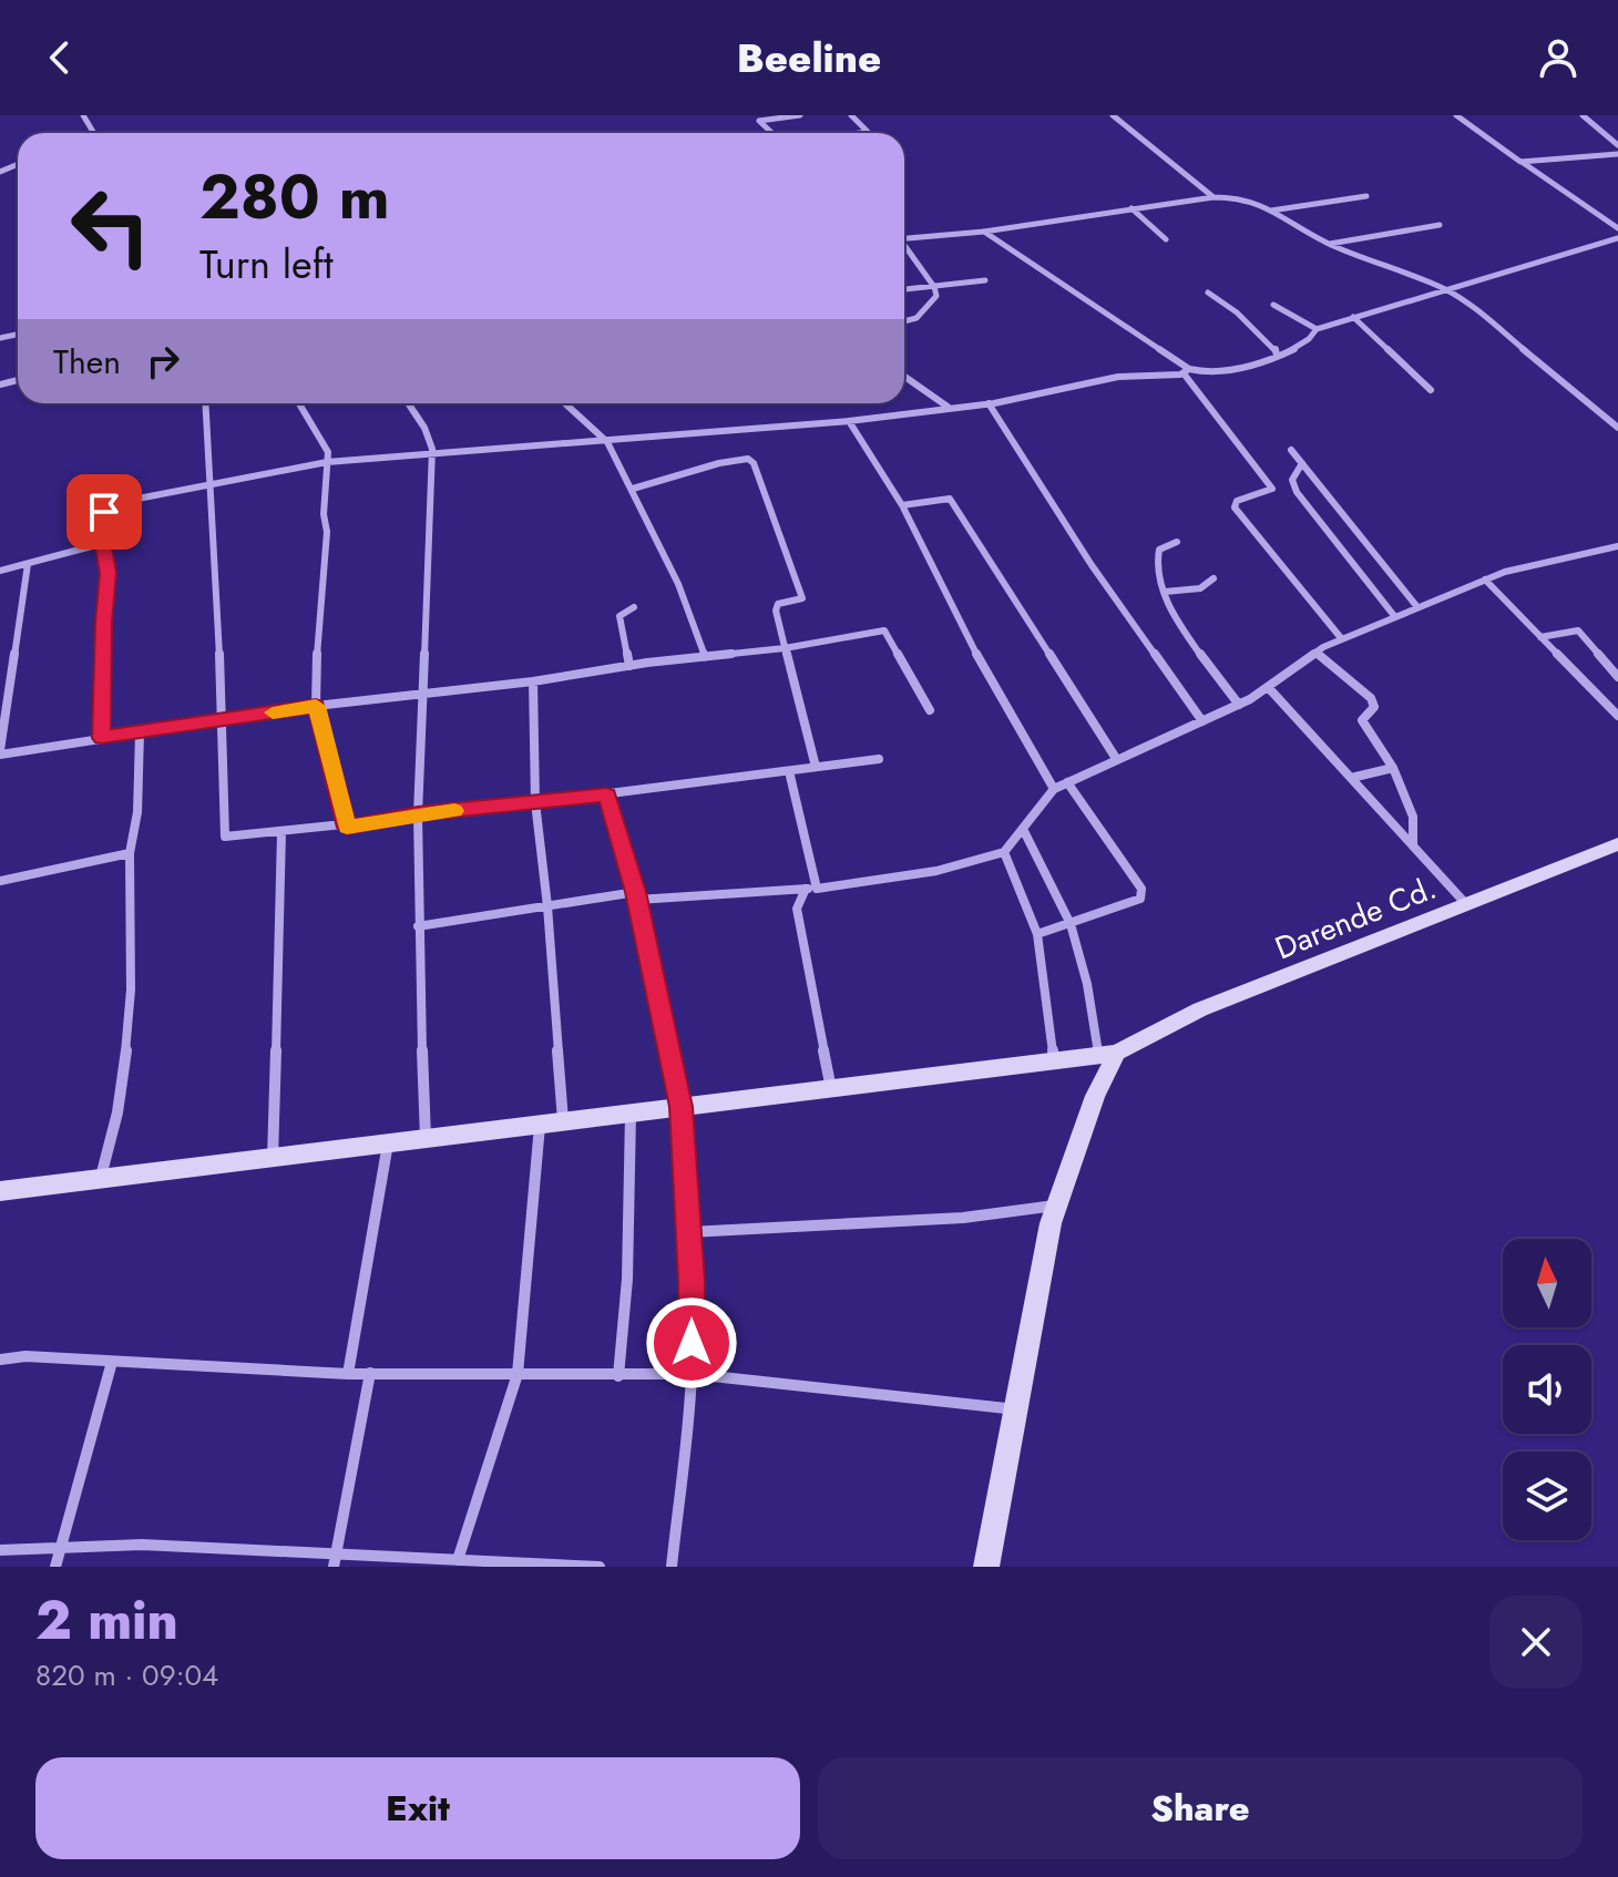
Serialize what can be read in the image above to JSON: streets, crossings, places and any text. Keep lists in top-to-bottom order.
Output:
{
  "streets": {
    "street": ["Darende Cd."]
  },
  "north": "top",
  "page": {
    "header": "Beeline",
    "turn": ["280 m", "Turn left"],
    "then": "Then",
    "heading": ["2 min", "820 m · 09:04"],
    "buttons": ["Exit", "Share"]
  }
}
